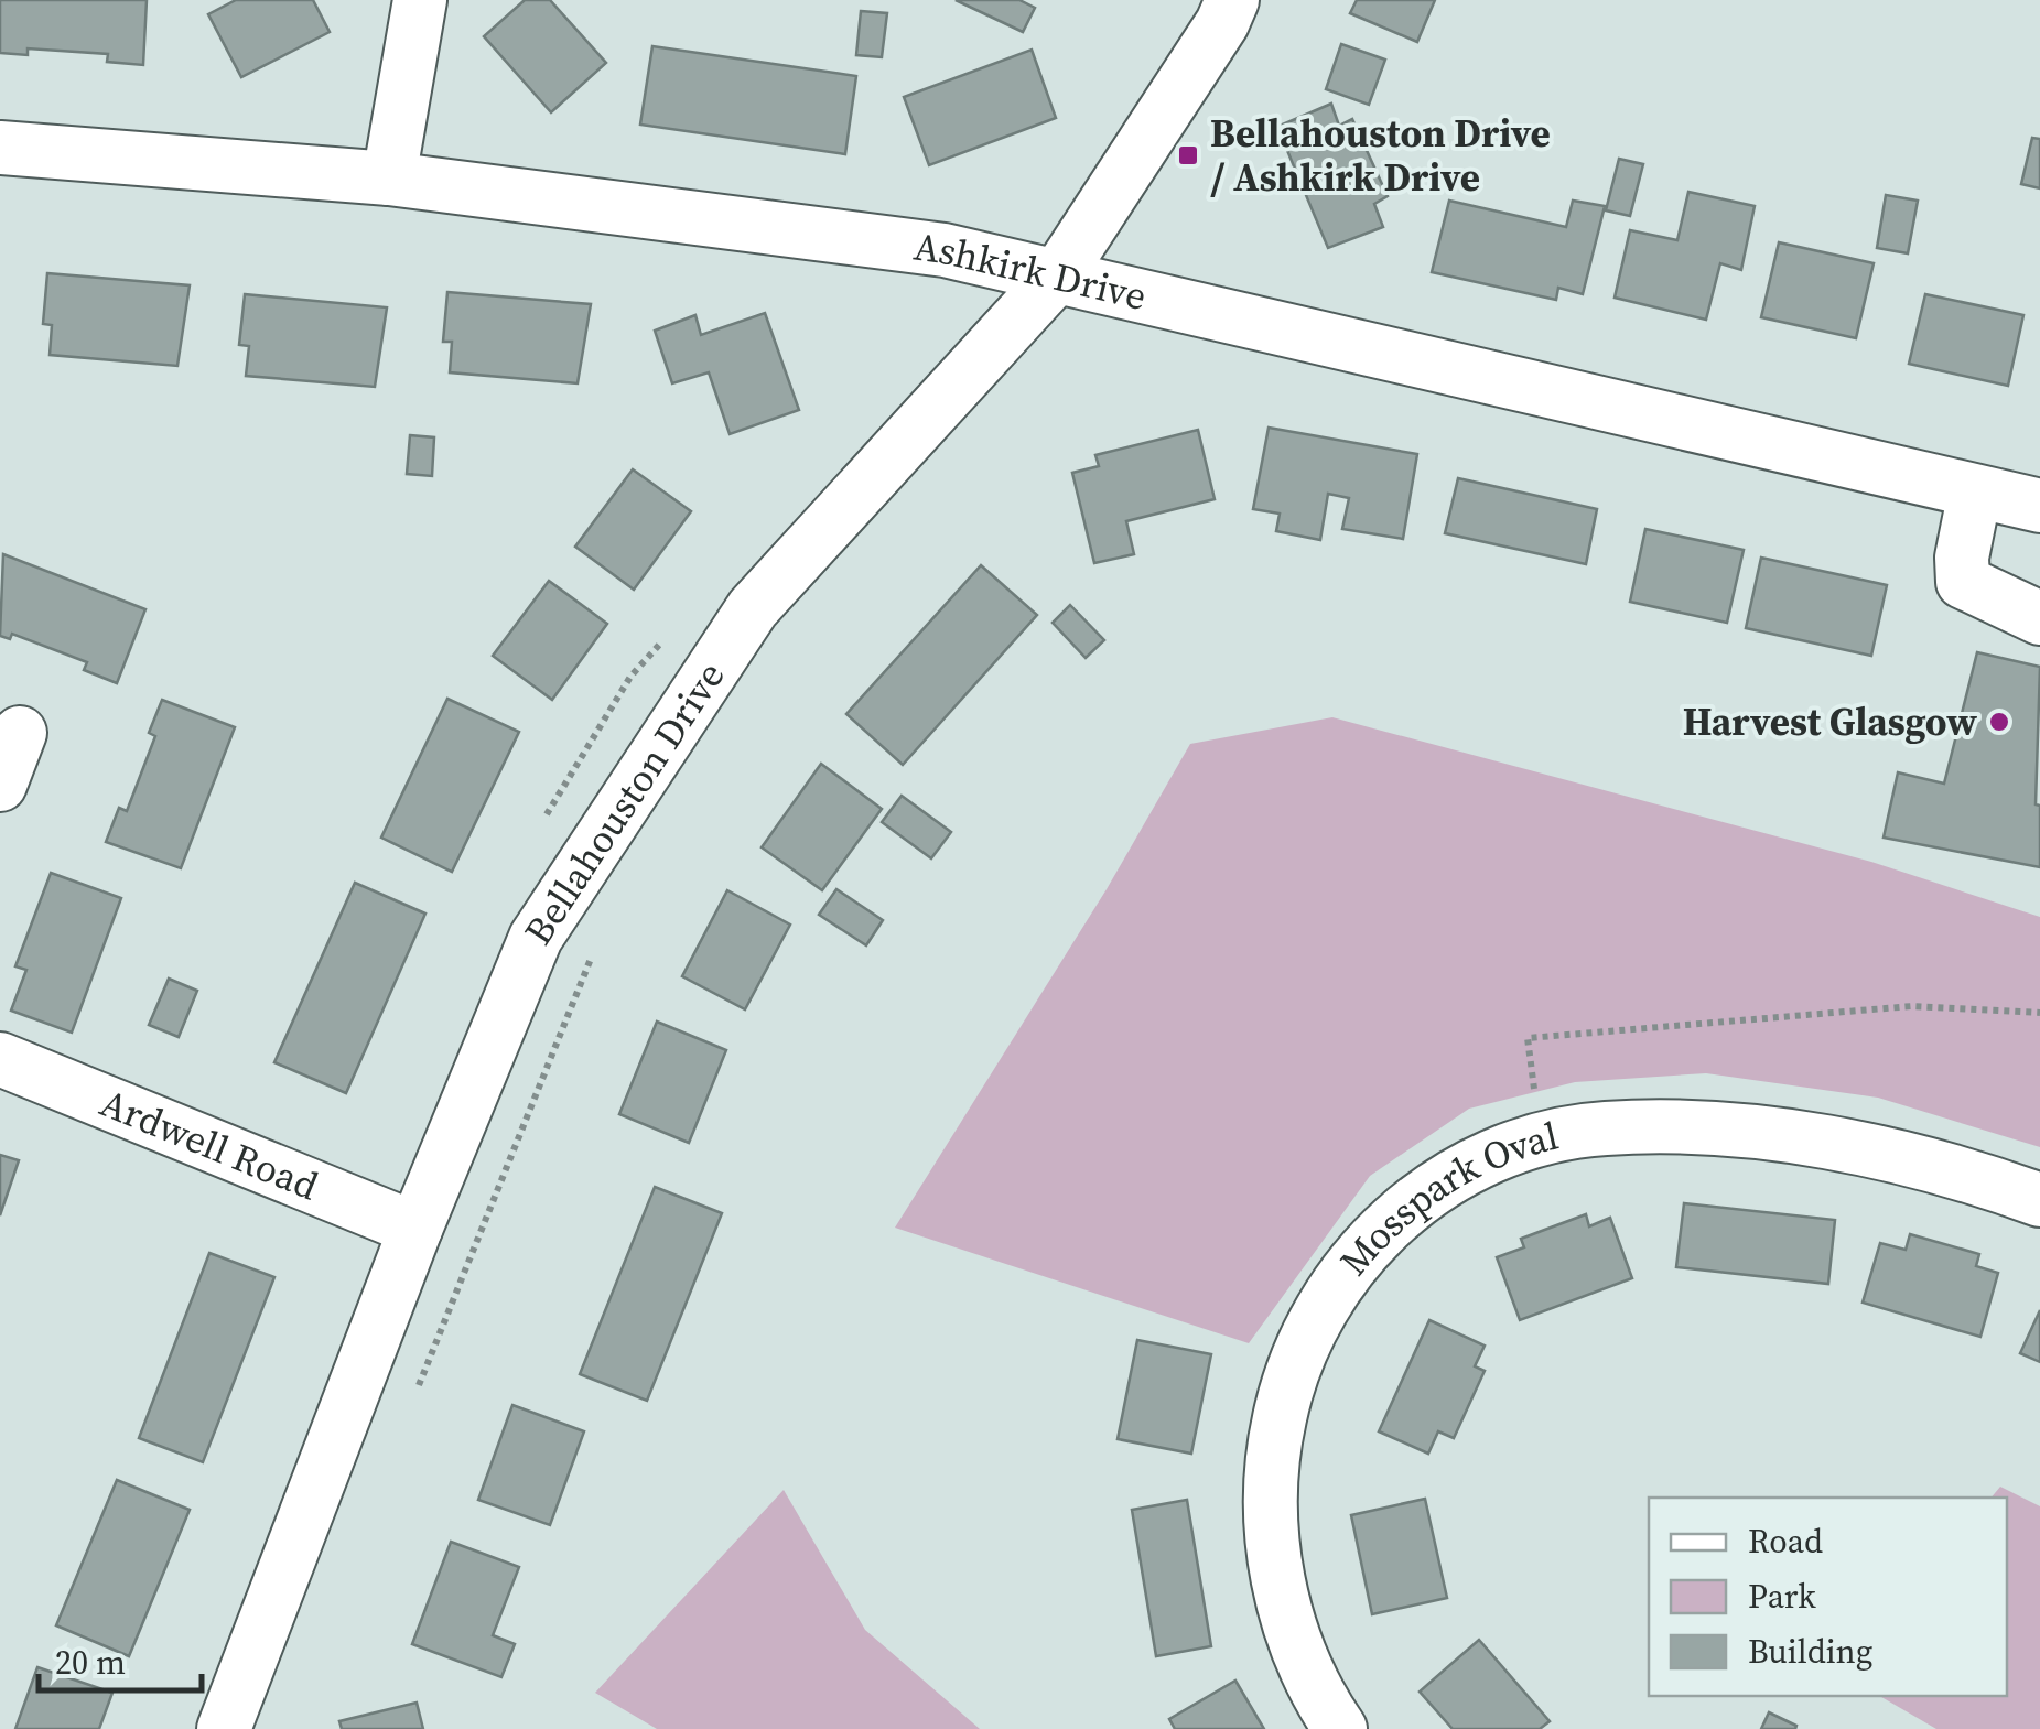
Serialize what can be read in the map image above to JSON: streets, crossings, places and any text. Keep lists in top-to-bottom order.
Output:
{
  "streets": {
    "street": [
      "Ashkirk Drive",
      "Bellahouston Drive",
      "Ardwell Road",
      "Mosspark Oval"
    ]
  },
  "crossings": [
    ["Ashkirk Drive", "Bellahouston Drive"],
    ["Bellahouston Drive", "Ardwell Road"]
  ],
  "places": {
    "transit": ["Bellahouston Drive / Ashkirk Drive"],
    "other": ["Harvest Glasgow"]
  },
  "legend": ["Road", "Park", "Building"],
  "scale_bar": "20 m"
}
